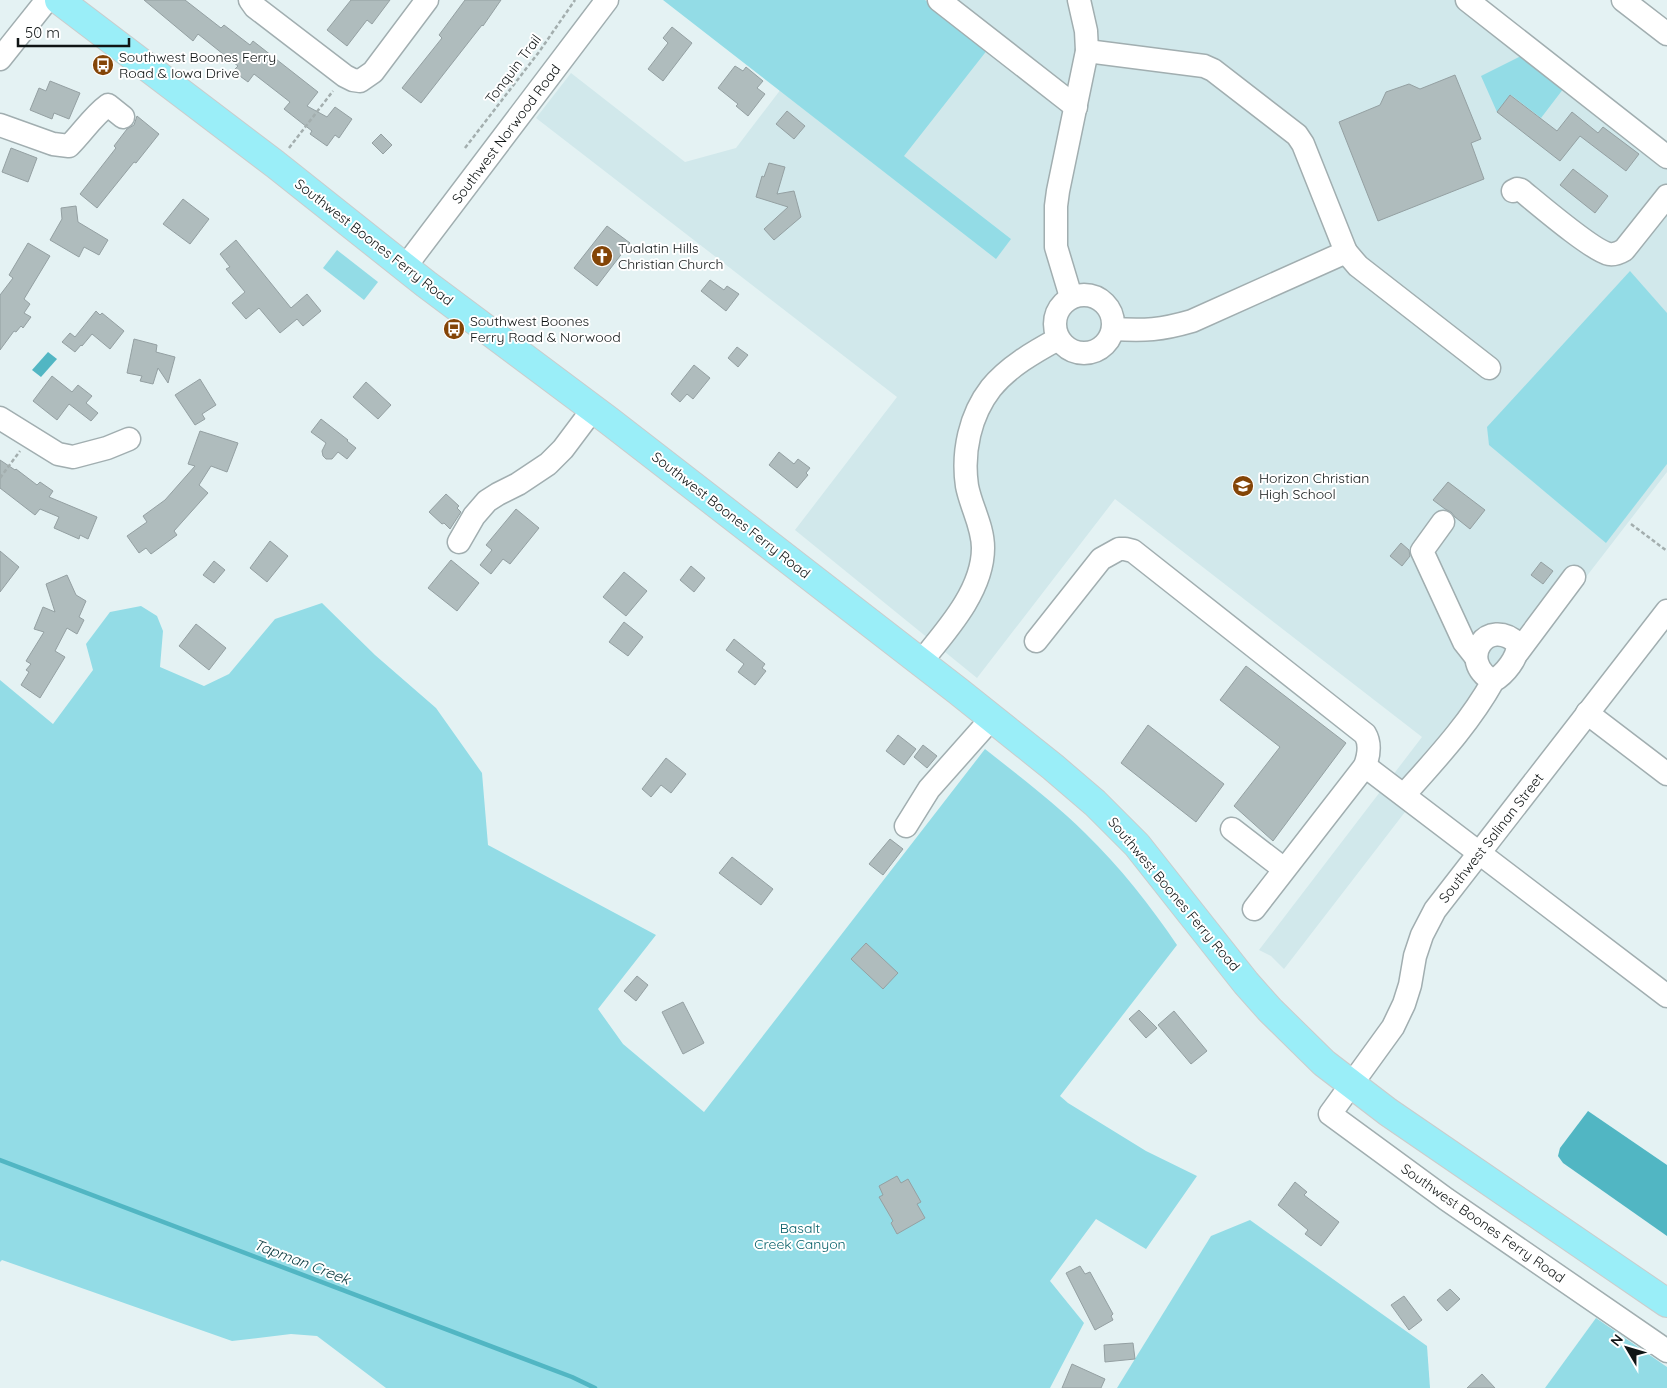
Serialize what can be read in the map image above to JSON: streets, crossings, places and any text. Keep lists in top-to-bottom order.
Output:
{
  "streets": {
    "main road": ["Southwest Boones Ferry Road"],
    "street": ["Southwest Norwood Road", "Southwest Salinan Street"],
    "path": ["Tonquin Trail"]
  },
  "crossings": [
    ["Southwest Norwood Road", "Southwest Boones Ferry Road"],
    ["Southwest Boones Ferry Road", "Southwest Salinan Street"]
  ],
  "water": ["Tapman Creek"],
  "parks": ["Basalt Creek Canyon"],
  "places": {
    "bus stop": ["Southwest Boones Ferry Road & Iowa Drive", "Southwest Boones Ferry Road & Norwood"],
    "church": ["Tualatin Hills Christian Church"],
    "school or university": ["Horizon Christian High School"]
  },
  "scale_bar": "50 m",
  "north": "top left"
}
